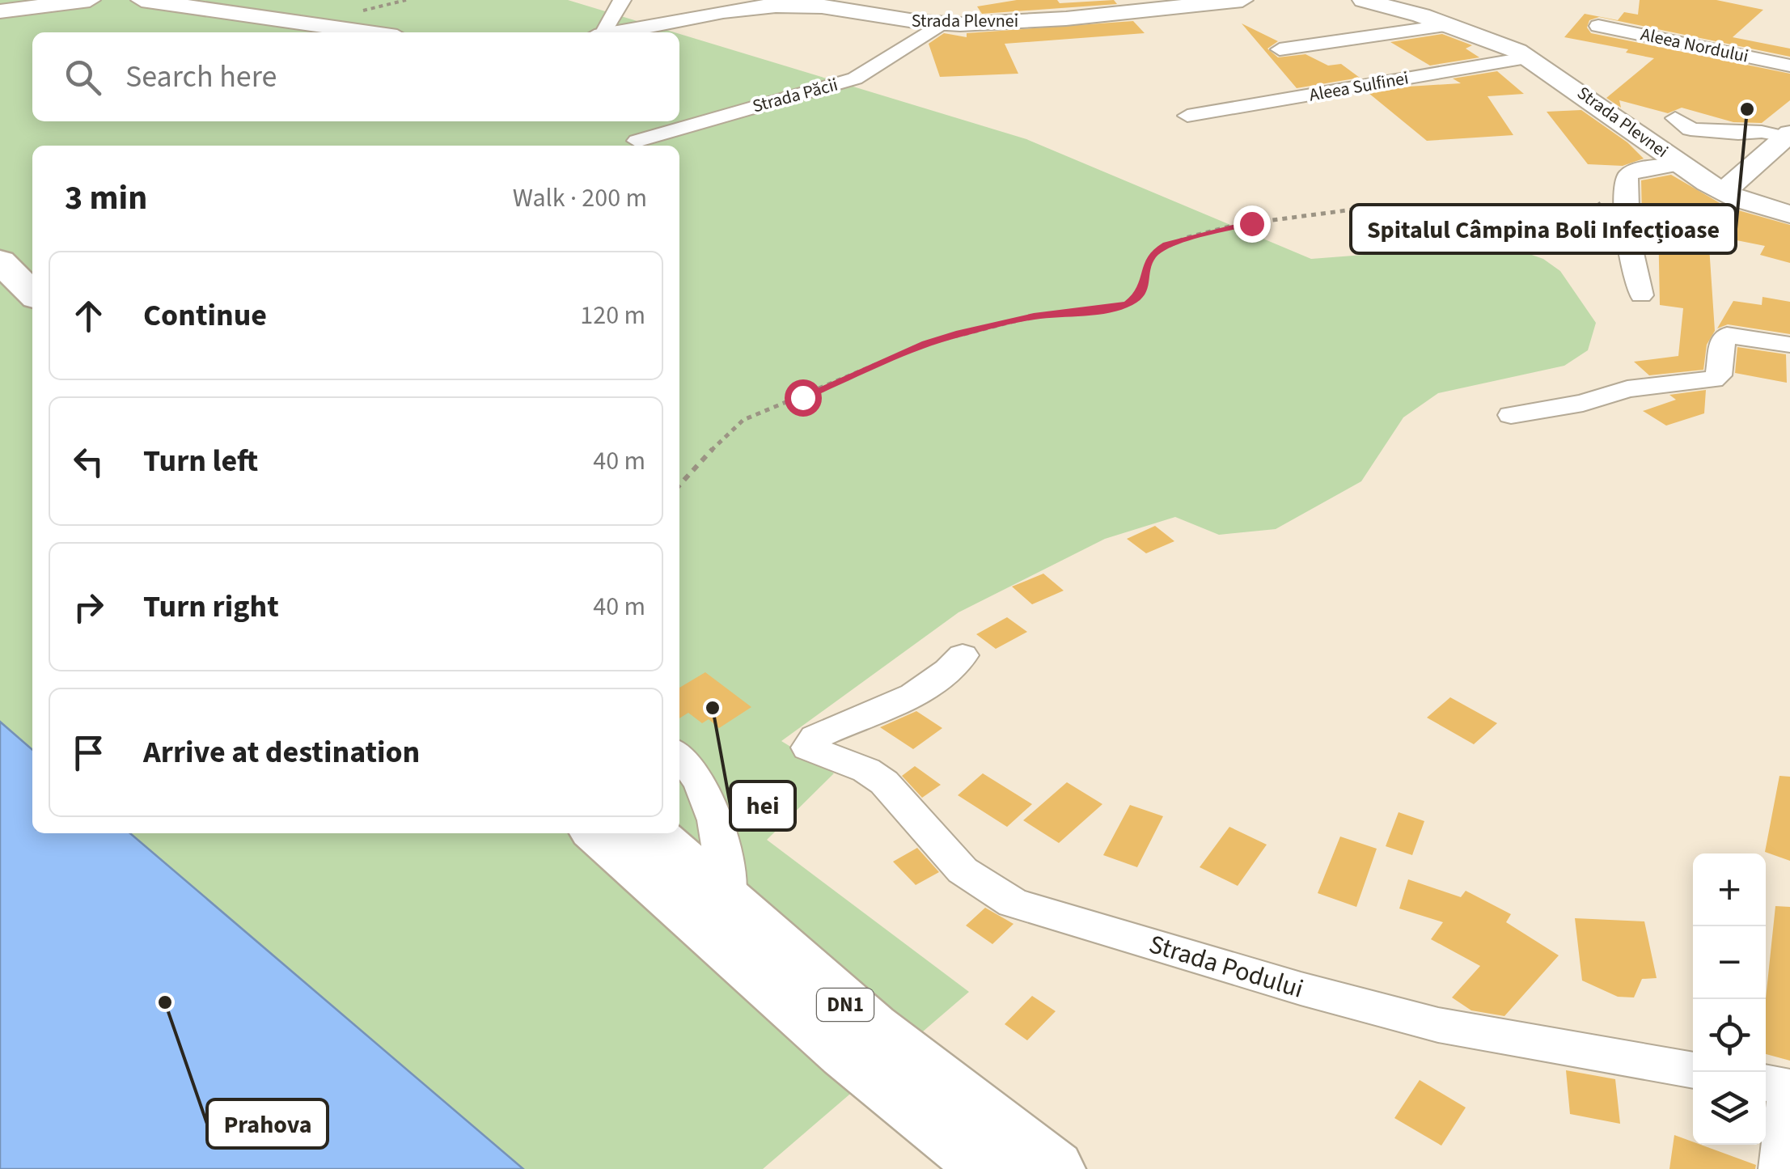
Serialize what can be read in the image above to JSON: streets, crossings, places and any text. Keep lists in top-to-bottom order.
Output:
{
  "streets": {
    "highway": ["DN1"],
    "main road": ["Strada Plevnei"],
    "street": [
      "Aleea Nordului",
      "Aleea Sulfinei",
      "Strada Păcii",
      "Strada Podului"
    ]
  },
  "crossings": [
    ["Strada Plevnei", "Aleea Sulfinei"],
    ["Strada Plevnei", "Strada Păcii"]
  ],
  "places": ["Spitalul Câmpina Boli Infecțioase", "hei", "Prahova"],
  "page": {
    "search": "Search here",
    "heading": ["3 min", "Walk · 200 m"],
    "list": [
      ["Continue", "120 m"],
      ["Turn left", "40 m"],
      ["Turn right", "40 m"],
      "Arrive at destination"
    ],
    "map_buttons": ["+", "−"]
  }
}
